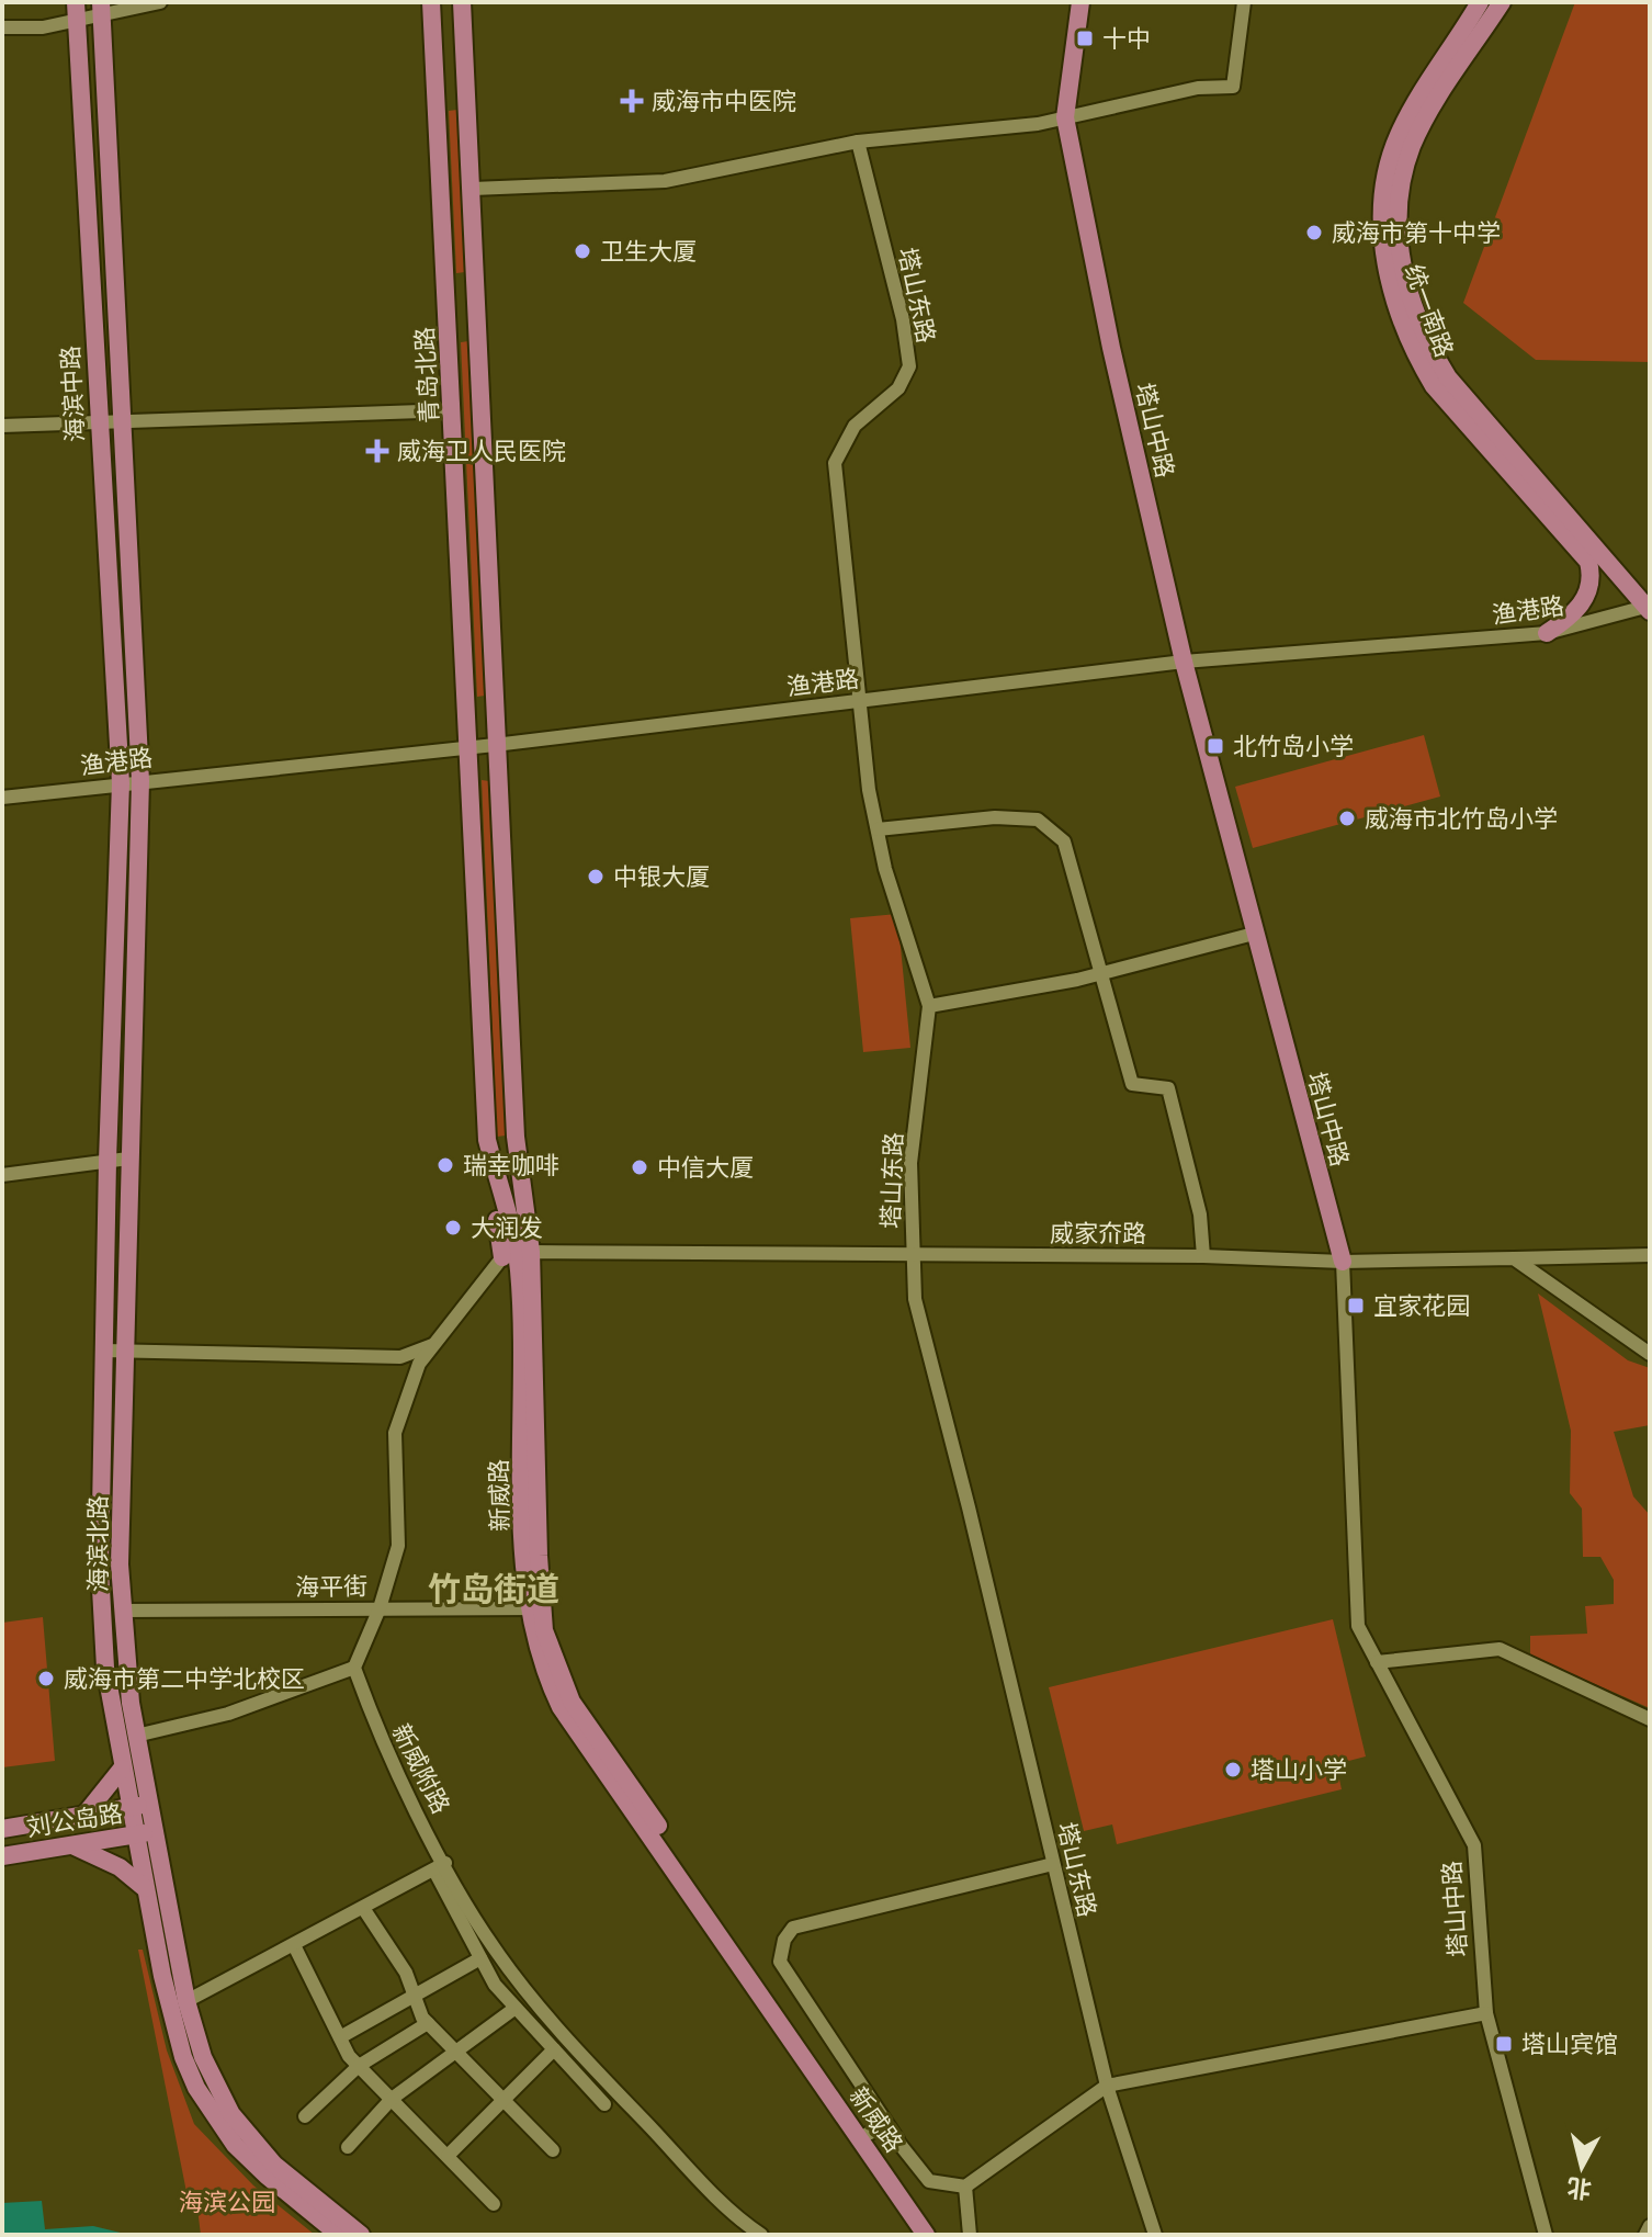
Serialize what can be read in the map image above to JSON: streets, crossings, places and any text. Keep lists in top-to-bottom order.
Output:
{
  "streets": {
    "main road": [
      "统一南路",
      "青岛北路",
      "海滨中路",
      "塔山中路",
      "新威路",
      "海滨北路",
      "刘公岛路"
    ],
    "street": [
      "塔山东路",
      "渔港路",
      "威家夼路",
      "海平街",
      "新威附路"
    ]
  },
  "crossings": [
    ["塔山东路", "渔港路"],
    ["塔山东路", "威家夼路"],
    ["统一南路", "渔港路"],
    ["青岛北路", "渔港路"],
    ["青岛北路", "新威路"],
    ["海滨中路", "渔港路"],
    ["海滨中路", "海滨北路"],
    ["塔山中路", "渔港路"],
    ["塔山中路", "威家夼路"],
    ["渔港路", "新威路"],
    ["渔港路", "海滨北路"],
    ["威家夼路", "新威路"],
    ["新威路", "海平街"],
    ["海滨北路", "海平街"],
    ["海滨北路", "刘公岛路"]
  ],
  "districts": ["竹岛街道"],
  "parks": ["海滨公园"],
  "places": {
    "transit": [
      "十中",
      "北竹岛小学",
      "宜家花园",
      "塔山宾馆"
    ],
    "health": ["威海市中医院", "威海卫人民医院"],
    "other": [
      "威海市第十中学",
      "卫生大厦",
      "威海市北竹岛小学",
      "中银大厦",
      "瑞幸咖啡",
      "中信大厦",
      "大润发",
      "威海市第二中学北校区",
      "塔山小学"
    ]
  },
  "north": "bottom"
}
